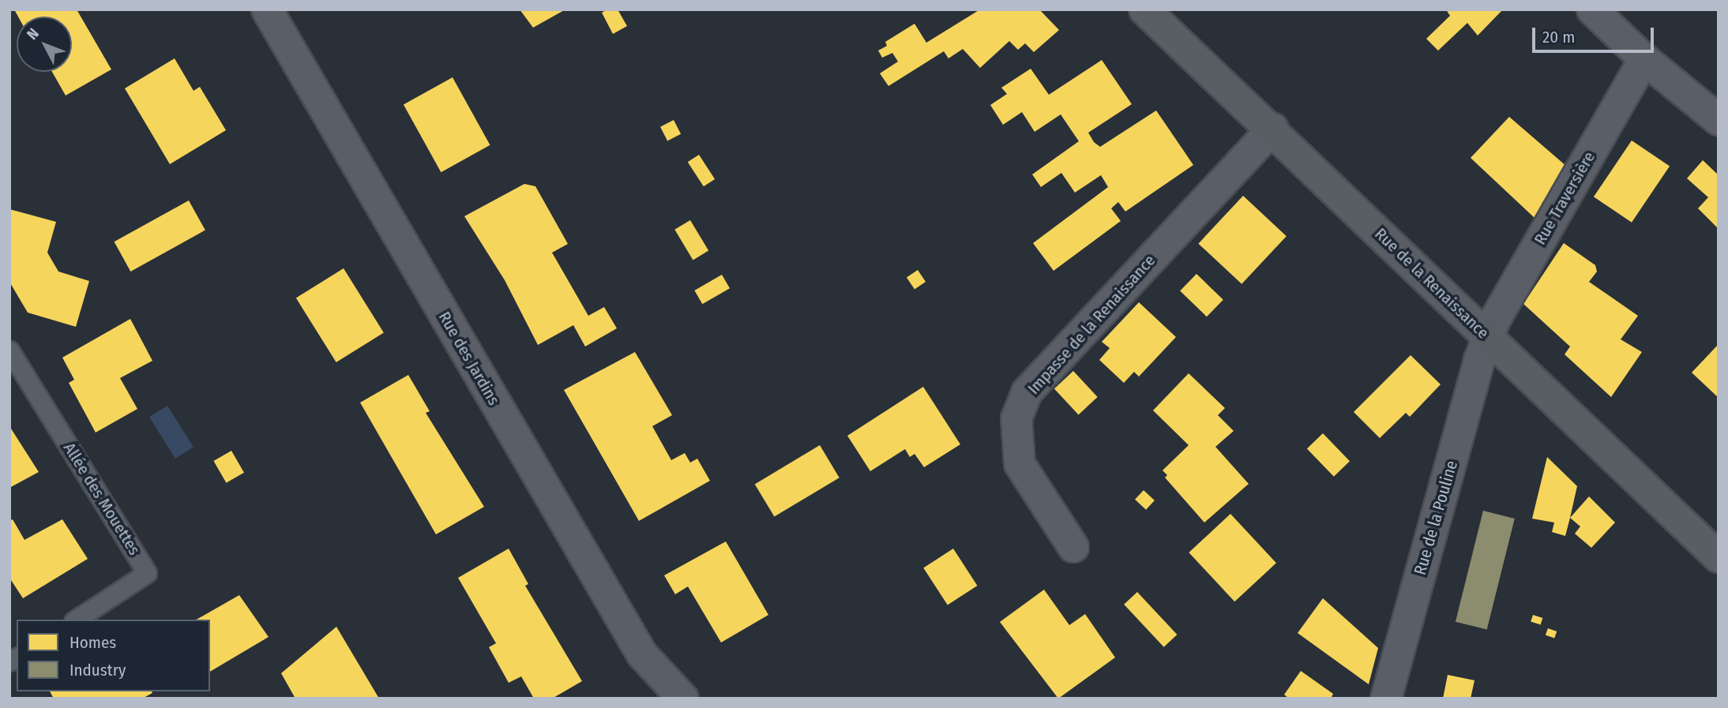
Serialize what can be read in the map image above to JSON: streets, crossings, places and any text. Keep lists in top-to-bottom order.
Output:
{
  "streets": {
    "main road": ["Rue de la Renaissance"],
    "street": [
      "Rue Traversière",
      "Impasse de la Renaissance",
      "Rue des Jardins",
      "Rue de la Pouline"
    ],
    "lane": ["Allée des Mouettes"]
  },
  "crossings": [
    ["Rue Traversière", "Rue de la Renaissance"],
    ["Rue Traversière", "Rue de la Pouline"],
    ["Rue de la Renaissance", "Impasse de la Renaissance"],
    ["Rue de la Renaissance", "Rue de la Pouline"]
  ],
  "legend": ["Homes", "Industry"],
  "scale_bar": "20 m",
  "north": "top left"
}
